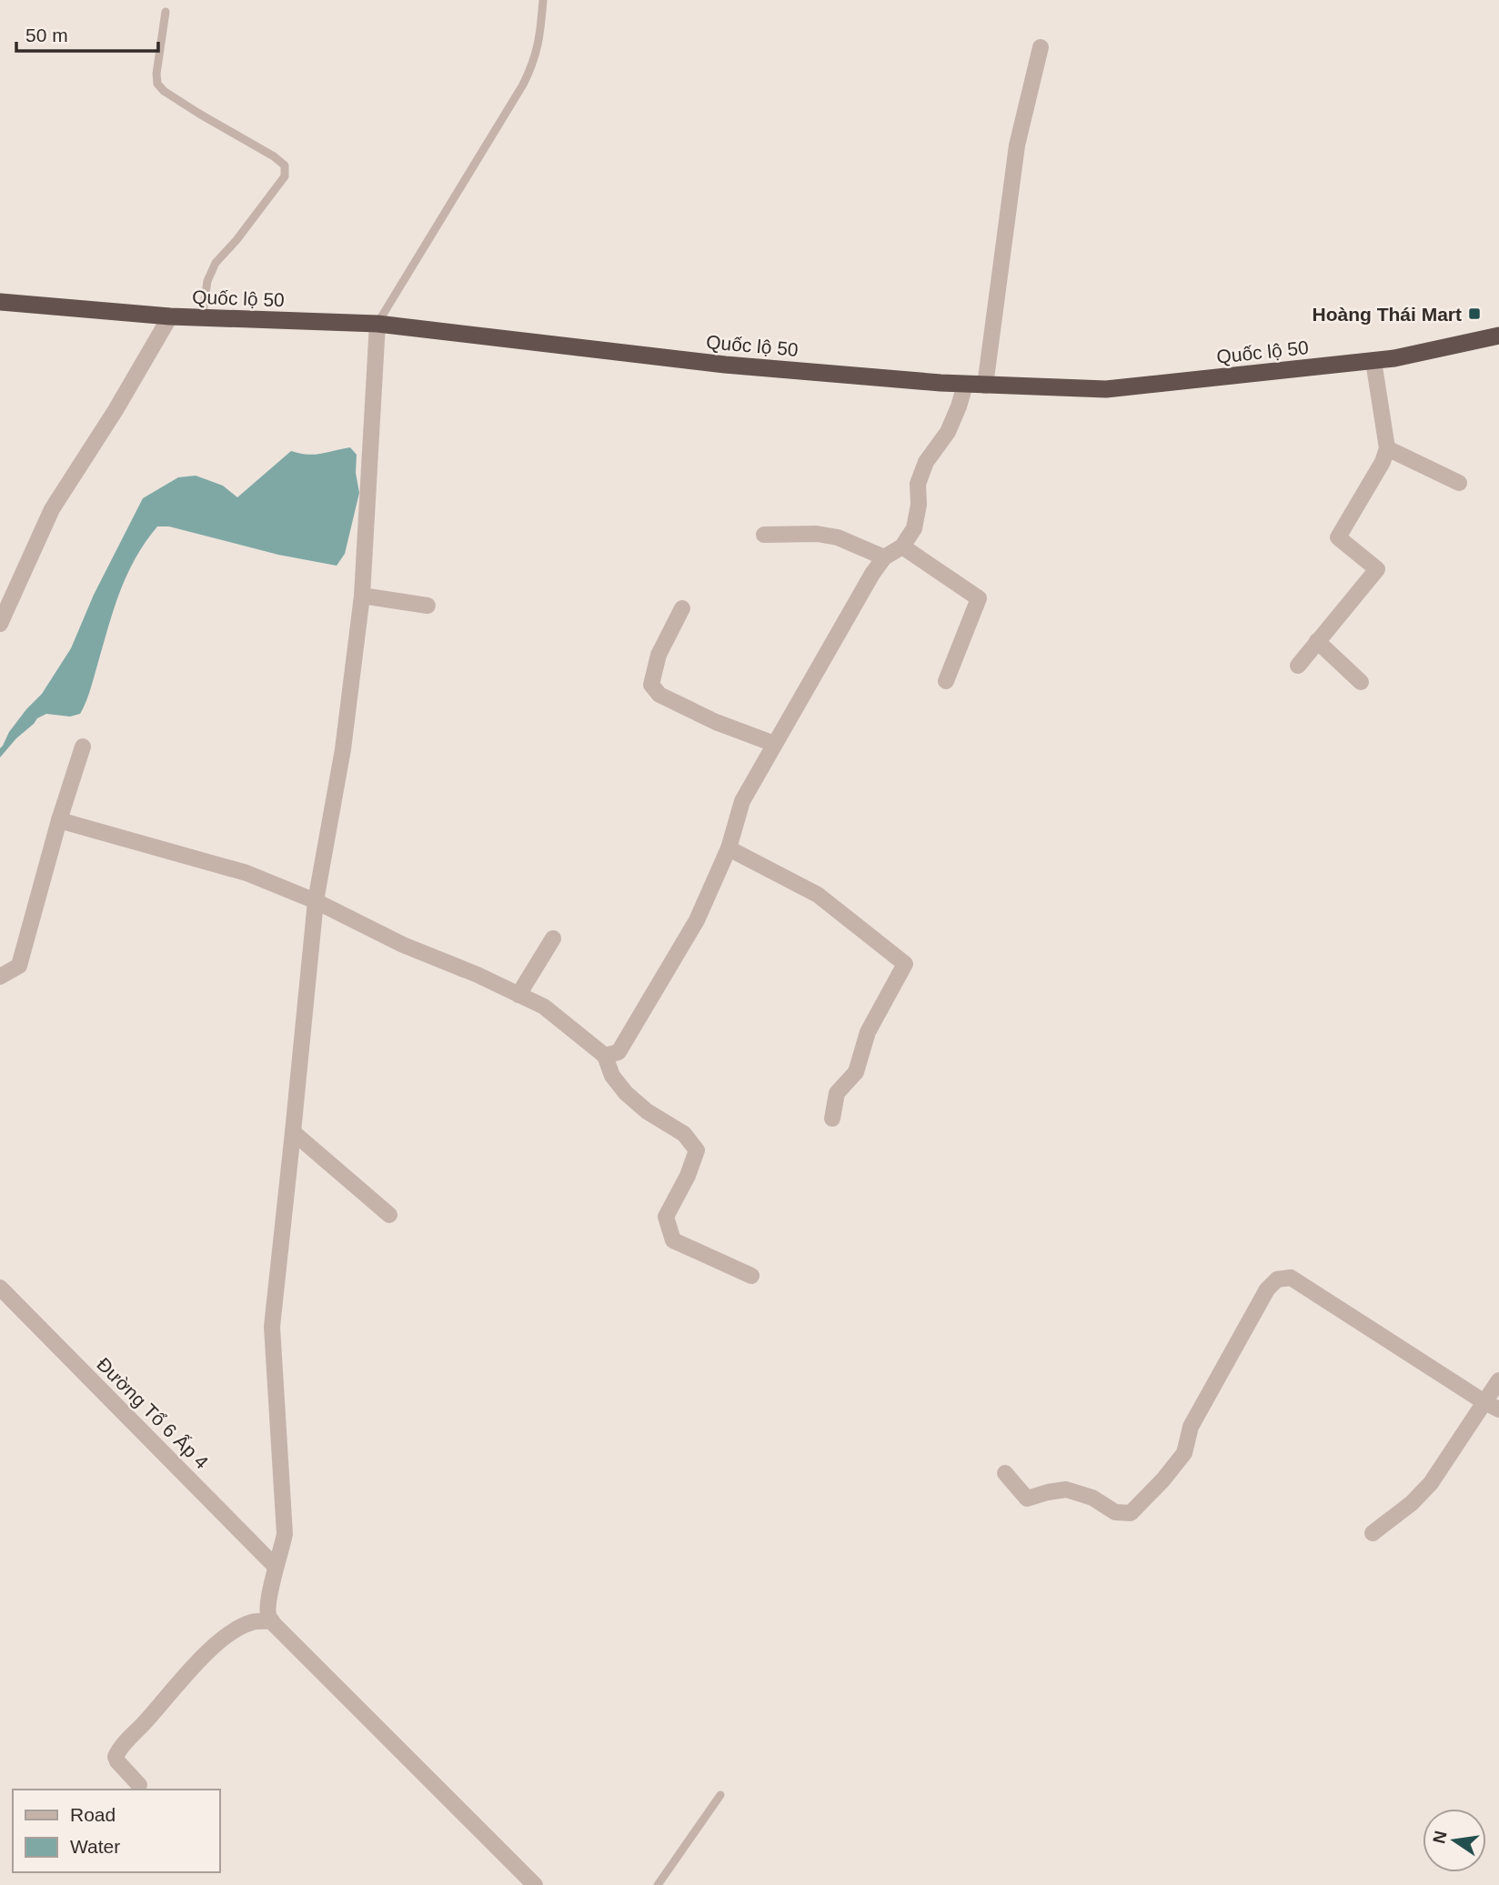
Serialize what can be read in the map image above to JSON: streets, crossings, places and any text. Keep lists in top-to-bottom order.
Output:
{
  "streets": {
    "highway": ["Quốc lộ 50"],
    "street": ["Đường Tổ 6 Ấp 4"]
  },
  "places": {
    "transit": ["Hoàng Thái Mart"]
  },
  "legend": ["Road", "Water"],
  "scale_bar": "50 m",
  "north": "left"
}
